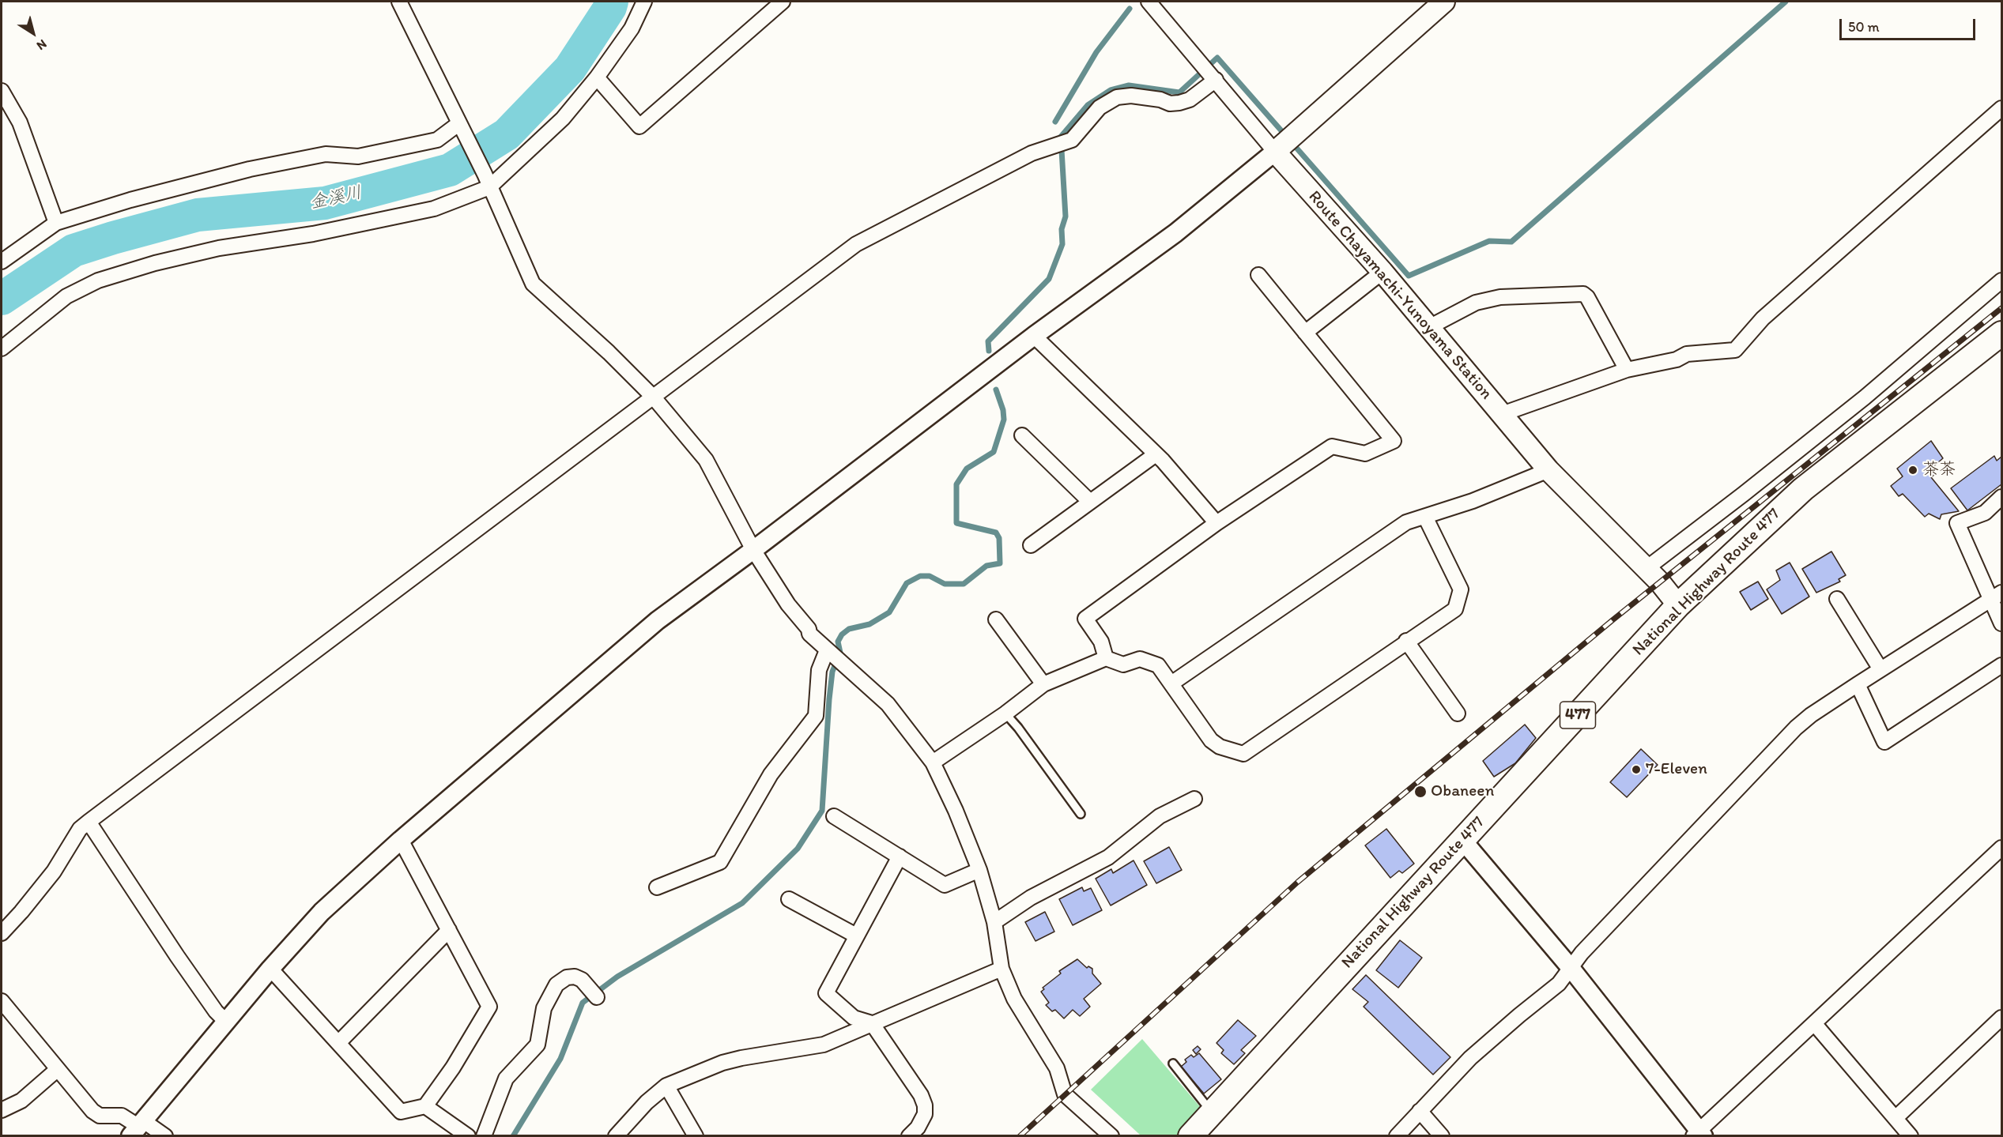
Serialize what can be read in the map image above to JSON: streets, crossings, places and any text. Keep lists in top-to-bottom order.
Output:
{
  "streets": {
    "highway": ["National Highway Route 477", "477"],
    "main road": ["Route Chayamachi-Yunoyama Station"]
  },
  "crossings": [
    ["Route Chayamachi-Yunoyama Station", "National Highway Route 477"]
  ],
  "water": ["金溪川"],
  "places": ["茶茶", "7-Eleven", "Obaneen"],
  "scale_bar": "50 m",
  "north": "bottom right"
}
